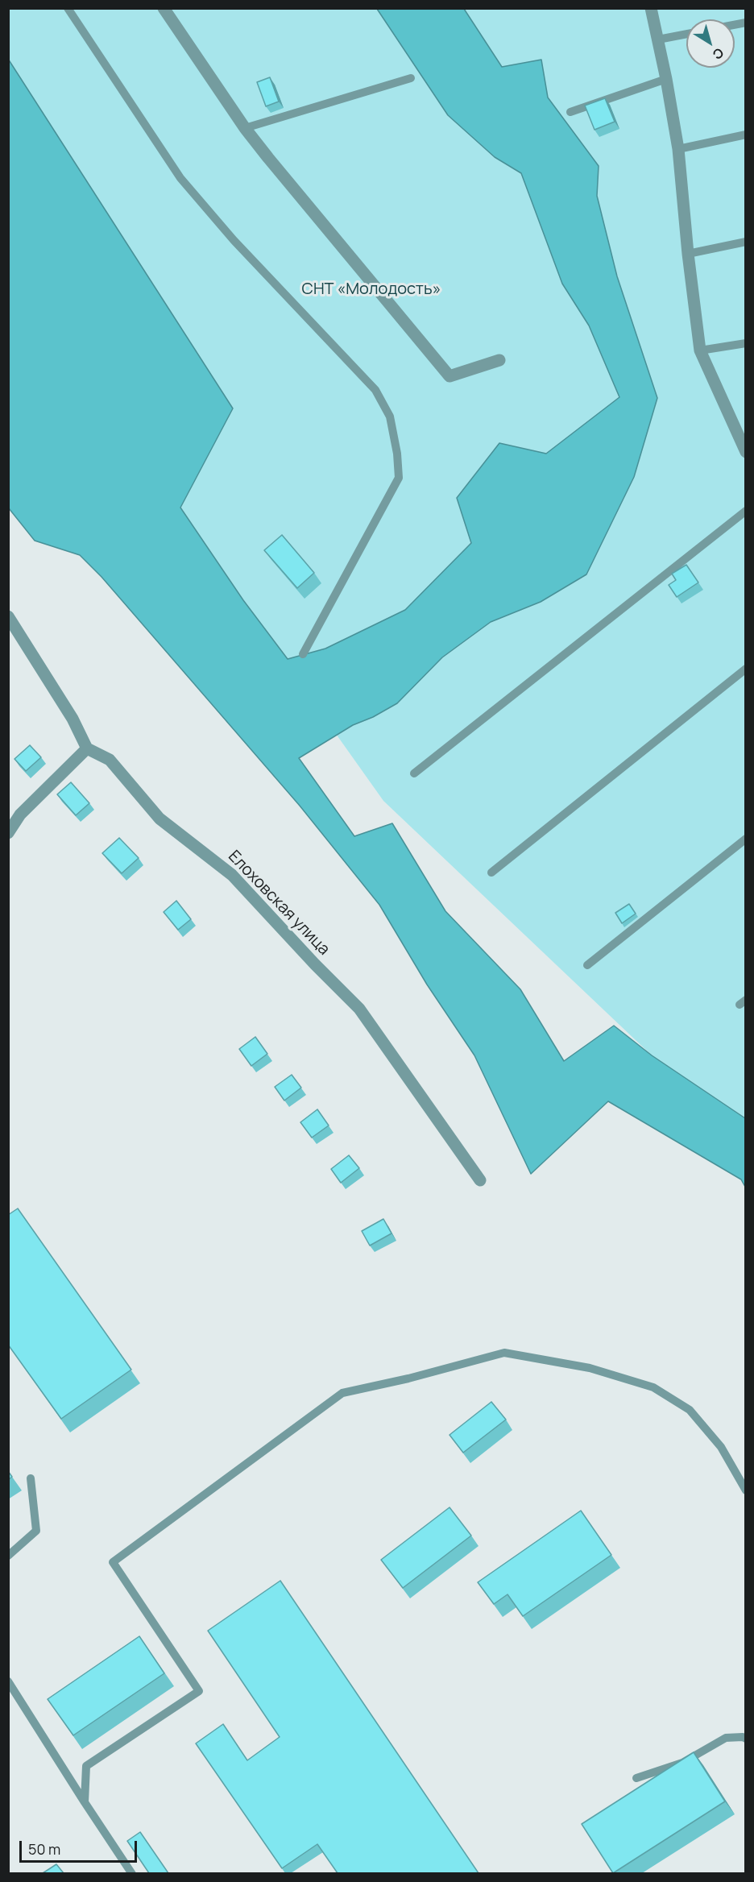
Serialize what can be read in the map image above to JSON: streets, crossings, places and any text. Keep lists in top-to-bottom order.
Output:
{
  "streets": {
    "street": ["Елоховская улица"]
  },
  "parks": ["СНТ «Молодость»"],
  "scale_bar": "50 m",
  "north": "bottom right"
}
